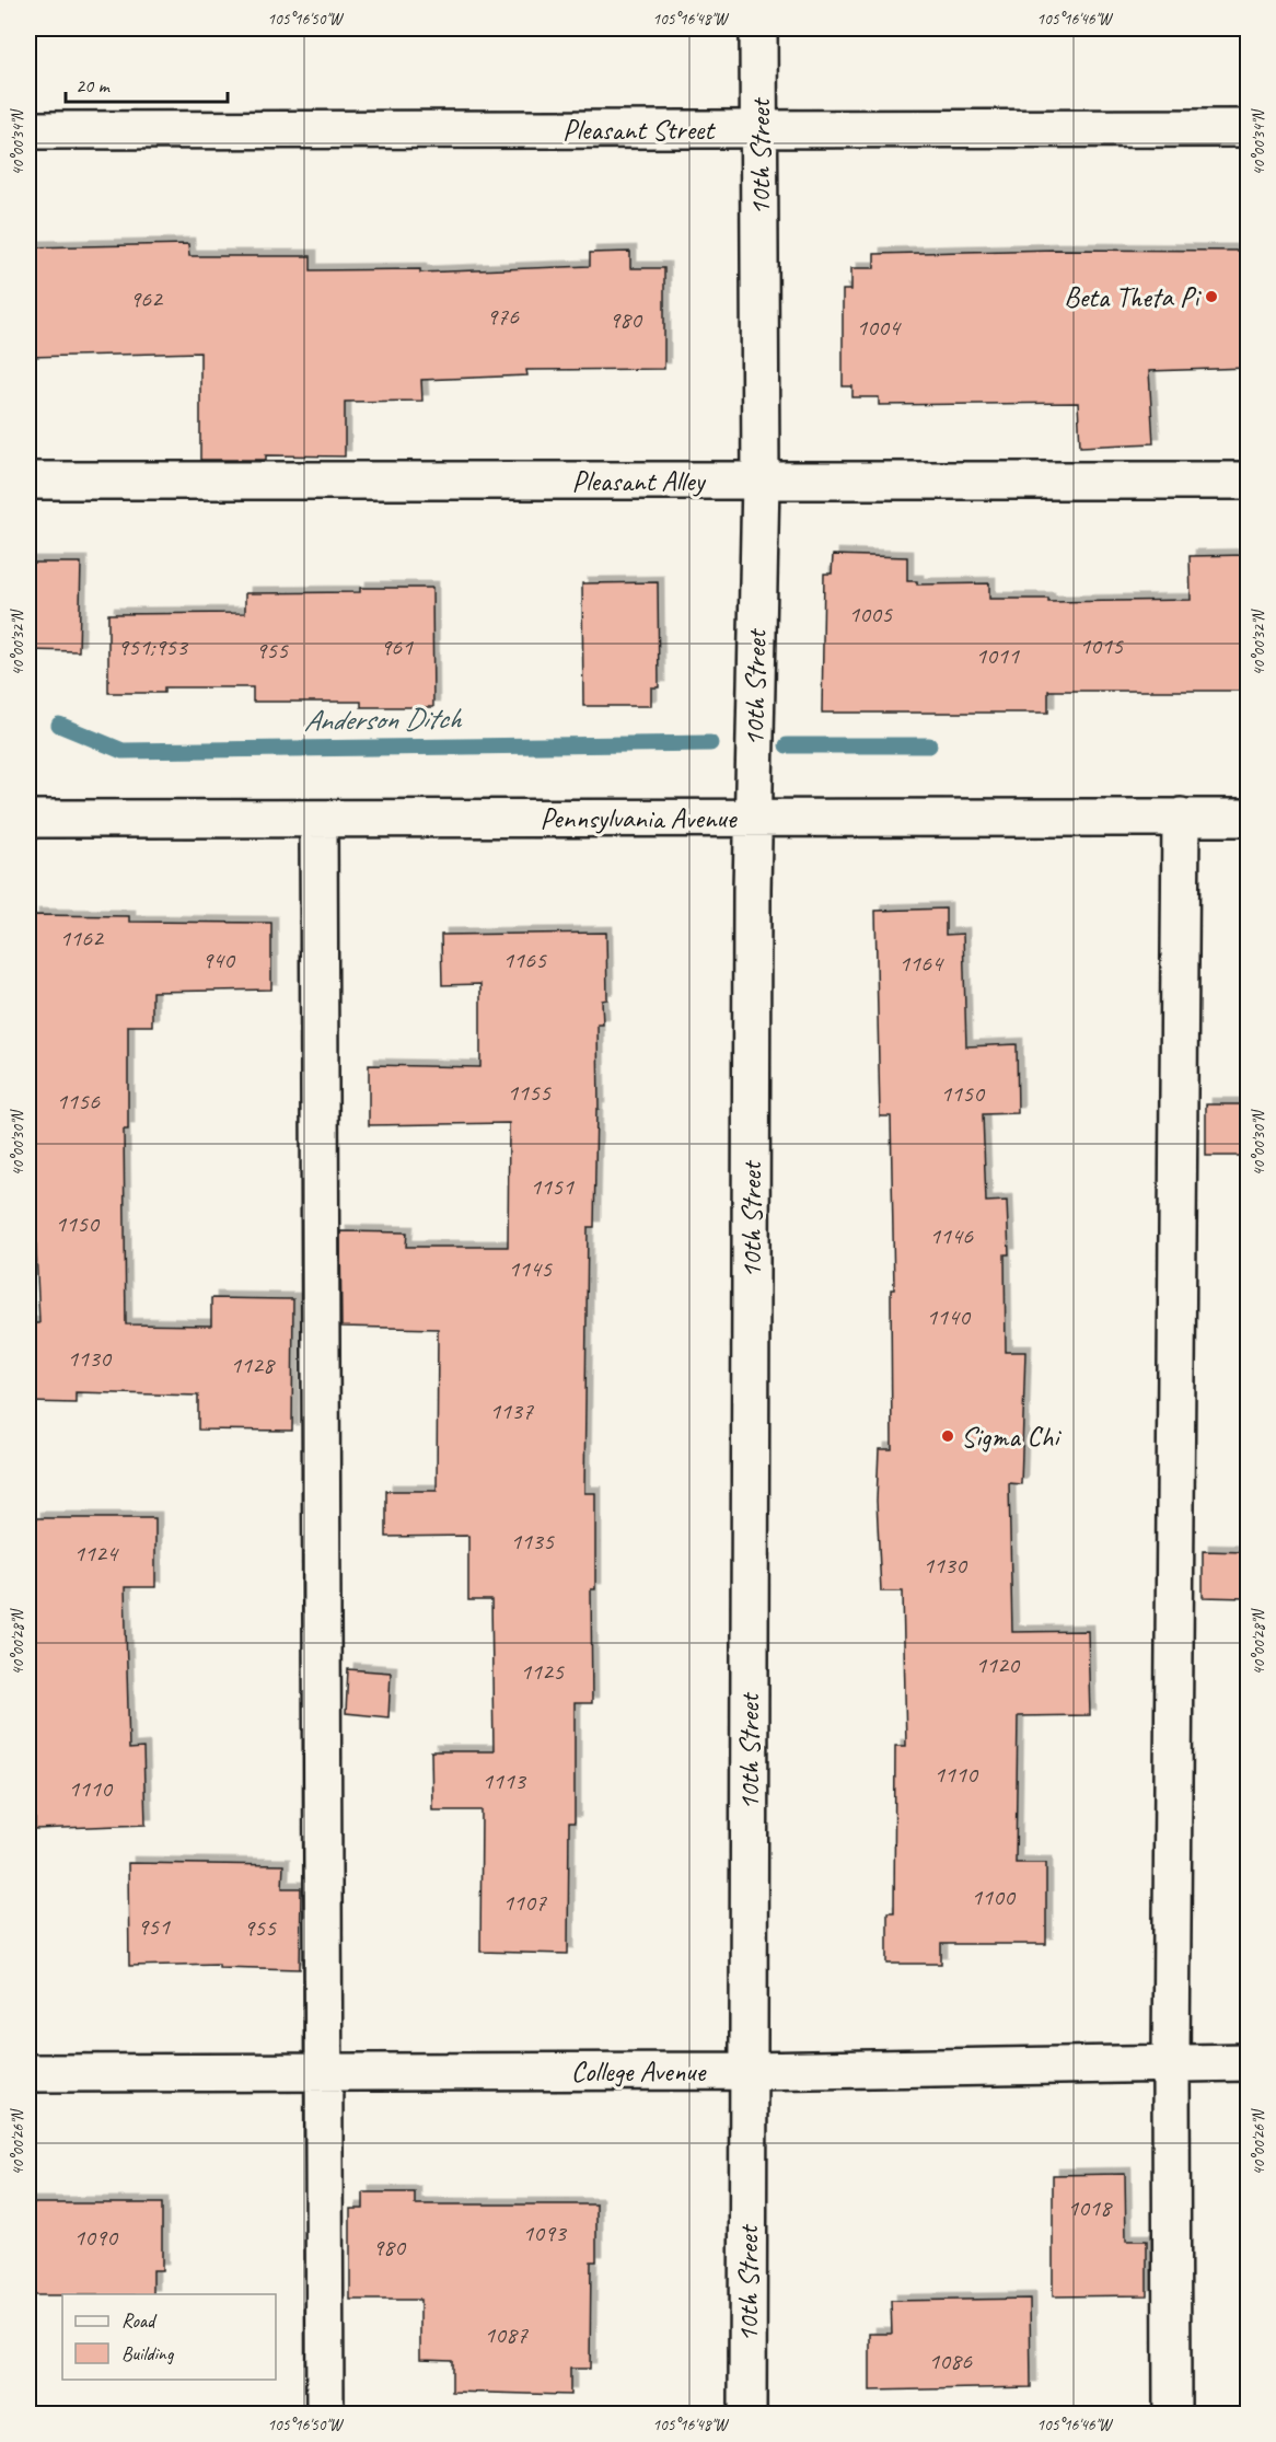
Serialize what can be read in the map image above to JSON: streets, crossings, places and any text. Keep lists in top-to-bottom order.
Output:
{
  "streets": {
    "street": [
      "Pleasant Street",
      "10th Street",
      "Pleasant Alley",
      "Pennsylvania Avenue",
      "College Avenue"
    ]
  },
  "crossings": [
    ["Pleasant Street", "10th Street"],
    ["10th Street", "Pleasant Alley"],
    ["10th Street", "Pennsylvania Avenue"],
    ["10th Street", "College Avenue"]
  ],
  "water": ["Anderson Ditch"],
  "places": ["Beta Theta Pi", "Sigma Chi"],
  "house_numbers": [
    "962",
    "976",
    "980",
    "1004",
    "1005",
    "1015",
    "951;953",
    "961",
    "955",
    "1011",
    "1162",
    "940",
    "1165",
    "1164",
    "1155",
    "1150",
    "1156",
    "1151",
    "1150",
    "1146",
    "1145",
    "1140",
    "1130",
    "1128",
    "1137",
    "1135",
    "1124",
    "1130",
    "1120",
    "1125",
    "1110",
    "1113",
    "1110",
    "1100",
    "1107",
    "951",
    "955",
    "1018",
    "1093",
    "1090",
    "980",
    "1087",
    "1086"
  ],
  "legend": ["Road", "Building"],
  "scale_bar": "20 m",
  "coordinates": [
    "105°16'50\"W",
    "105°16'48\"W",
    "105°16'46\"W",
    "40°00'34\"N",
    "40°00'32\"N",
    "40°00'30\"N",
    "40°00'28\"N",
    "40°00'26\"N"
  ]
}
